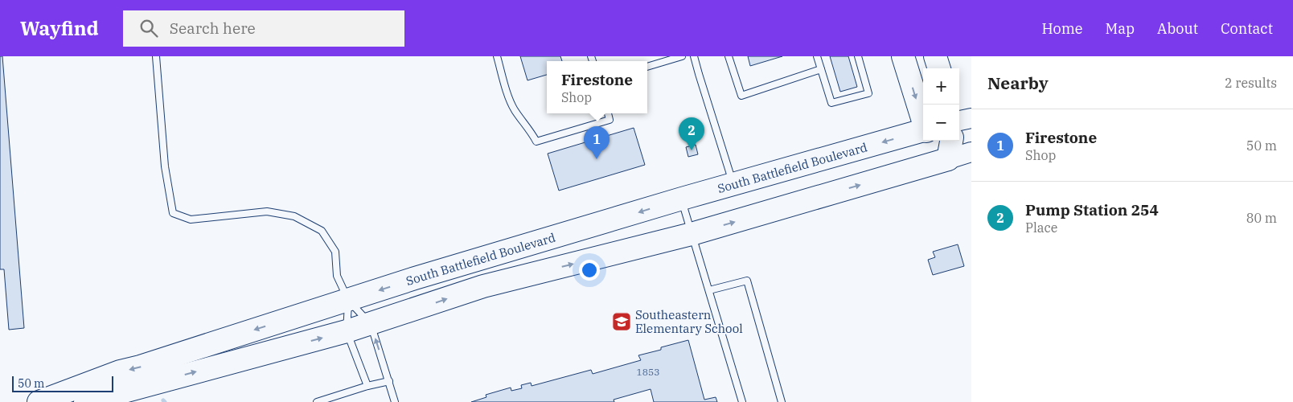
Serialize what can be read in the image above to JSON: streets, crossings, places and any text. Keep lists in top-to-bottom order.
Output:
{
  "streets": {
    "highway": ["South Battlefield Boulevard"]
  },
  "places": {
    "school or university": ["Southeastern Elementary School"]
  },
  "house_numbers": ["1853"],
  "scale_bar": "50 m",
  "page": {
    "header": "Wayfind",
    "search": "Search here",
    "nav": [
      "Home",
      "Map",
      "About",
      "Contact"
    ],
    "heading": ["Nearby", "2 results"],
    "popup": ["Firestone", "Shop"],
    "map_buttons": ["+", "−"],
    "list": [
      {
        "mark": "1",
        "name": "Firestone",
        "note": "Shop",
        "value": "50 m"
      },
      {
        "mark": "2",
        "name": "Pump Station 254",
        "note": "Place",
        "value": "80 m"
      }
    ],
    "pins": ["2", "1"],
    "scale": "50 m"
  }
}
